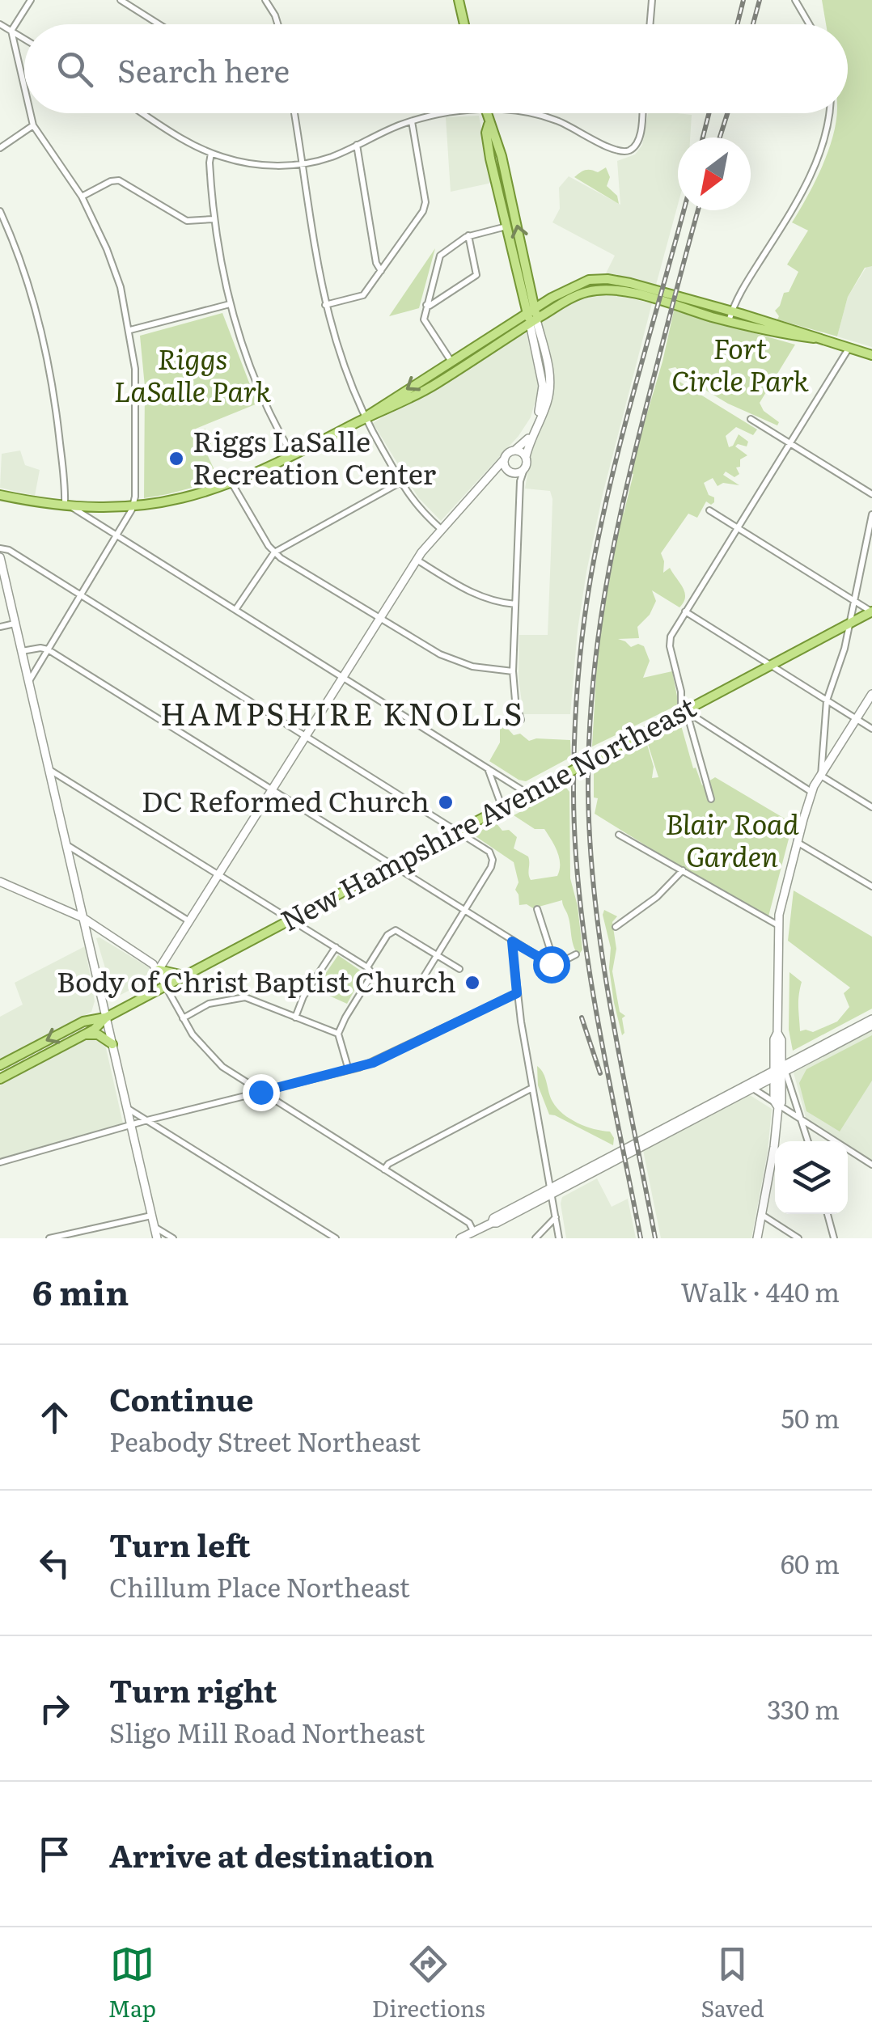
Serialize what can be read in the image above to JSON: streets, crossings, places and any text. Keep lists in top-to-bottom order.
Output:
{
  "streets": {
    "main road": ["New Hampshire Avenue Northeast"]
  },
  "districts": ["HAMPSHIRE KNOLLS"],
  "parks": ["Fort Circle Park", "Riggs LaSalle Park", "Blair Road Garden"],
  "places": ["Riggs LaSalle Recreation Center", "DC Reformed Church", "Body of Christ Baptist Church"],
  "north": "bottom left",
  "page": {
    "search": "Search here",
    "heading": ["6 min", "Walk · 440 m"],
    "list": [
      ["Continue", "Peabody Street Northeast", "50 m"],
      ["Turn left", "Chillum Place Northeast", "60 m"],
      ["Turn right", "Sligo Mill Road Northeast", "330 m"],
      "Arrive at destination"
    ],
    "nav": ["Map", "Directions", "Saved"]
  }
}
